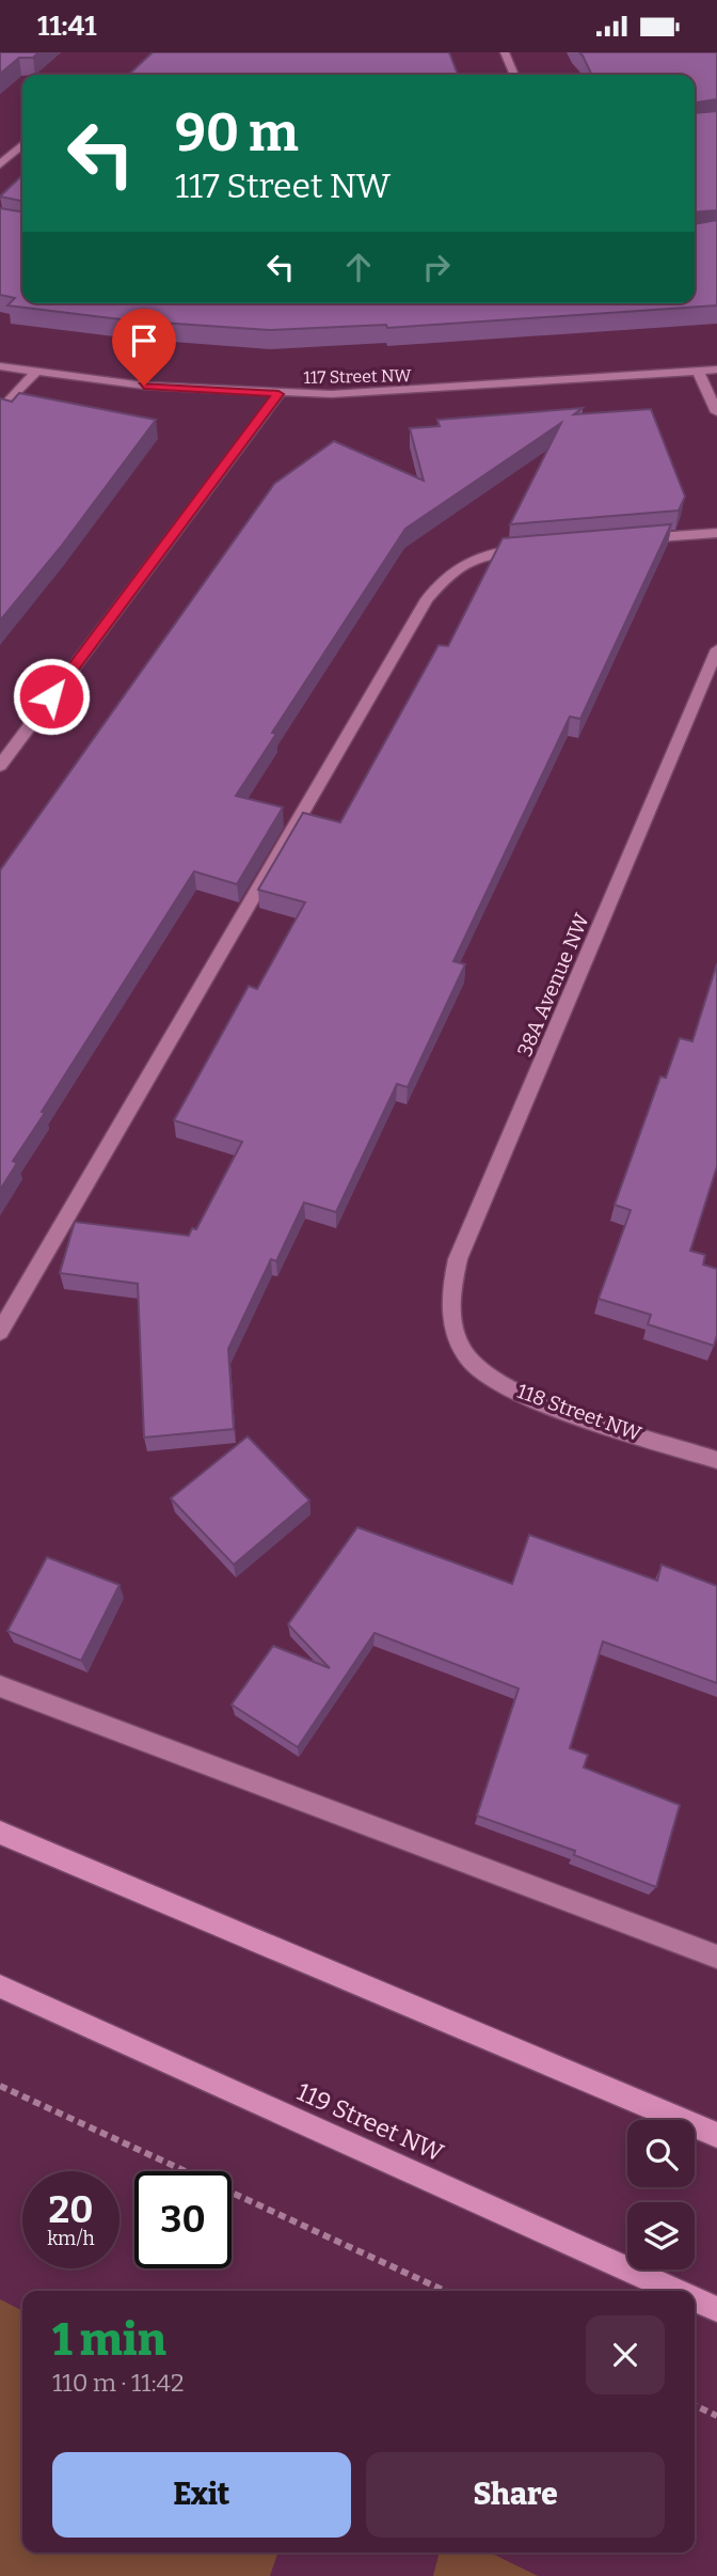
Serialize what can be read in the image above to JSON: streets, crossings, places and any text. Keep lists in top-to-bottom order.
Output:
{
  "streets": {
    "main road": ["119 Street NW"],
    "street": ["117 Street NW", "38A Avenue NW", "118 Street NW"]
  },
  "crossings": [
    ["38A Avenue NW", "118 Street NW"]
  ],
  "page": {
    "status": "11:41",
    "turn": ["90 m", "117 Street NW"],
    "speed": "20 km/h",
    "limit": "30",
    "heading": ["1 min", "110 m · 11:42"],
    "buttons": ["Exit", "Share"]
  }
}
